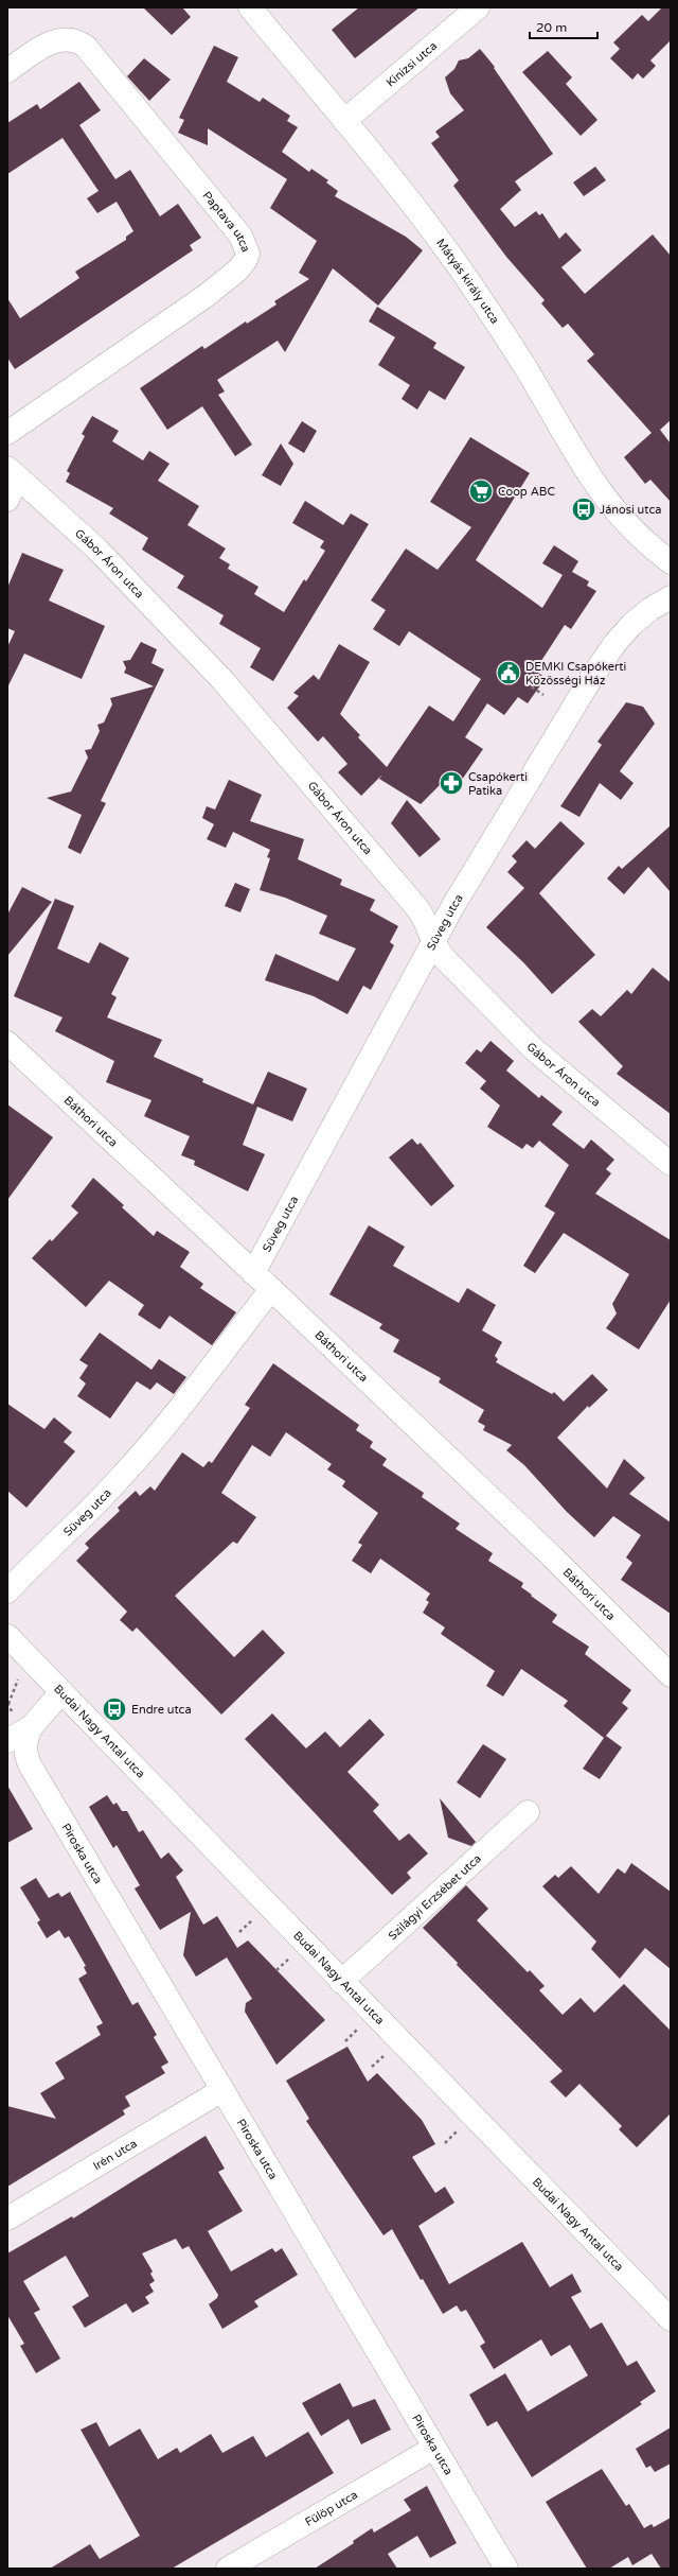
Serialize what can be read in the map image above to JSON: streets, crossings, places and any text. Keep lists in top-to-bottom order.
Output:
{
  "streets": {
    "street": [
      "Kinizsi utca",
      "Paptava utca",
      "Mátyás király utca",
      "Gábor Áron utca",
      "Süveg utca",
      "Báthori utca",
      "Budai Nagy Antal utca",
      "Piroska utca",
      "Szilágyi Erzsébet utca",
      "Irén utca",
      "Fülöp utca"
    ]
  },
  "crossings": [
    ["Kinizsi utca", "Mátyás király utca"],
    ["Gábor Áron utca", "Süveg utca"],
    ["Süveg utca", "Báthori utca"],
    ["Budai Nagy Antal utca", "Szilágyi Erzsébet utca"],
    ["Piroska utca", "Irén utca"],
    ["Piroska utca", "Fülöp utca"]
  ],
  "places": {
    "supermarket": ["Coop ABC"],
    "bus stop": ["Jánosi utca", "Endre utca"],
    "public building": ["DEMKI Csapókerti Közösségi Ház"],
    "pharmacy": ["Csapókerti Patika"]
  },
  "scale_bar": "20 m"
}
